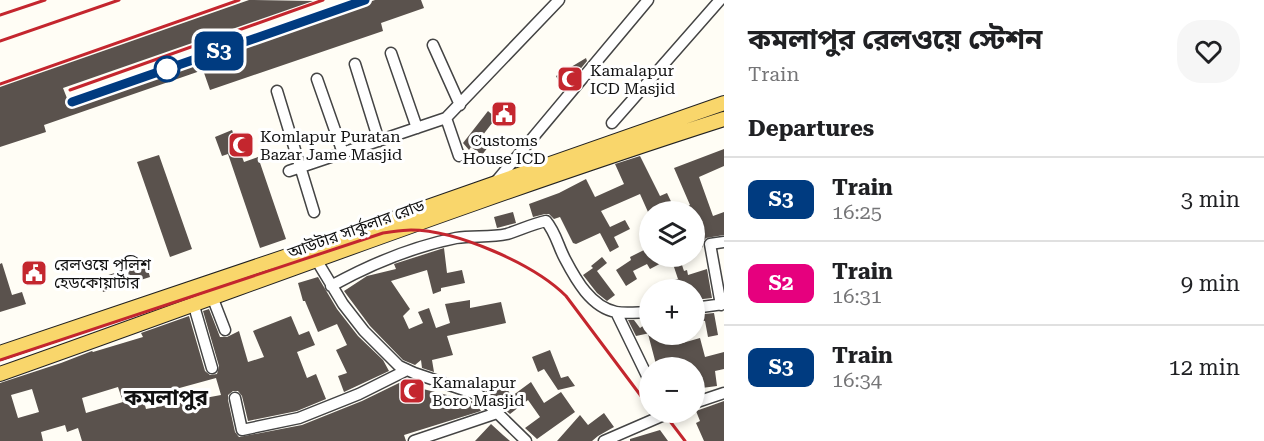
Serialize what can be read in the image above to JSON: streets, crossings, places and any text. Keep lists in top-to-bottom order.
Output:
{
  "streets": {
    "main road": ["আউটার সার্কুলার রোড"]
  },
  "districts": ["কমলাপুর"],
  "places": {
    "mosque": ["Kamalapur ICD Masjid", "Komlapur Puratan Bazar Jame Masjid", "Kamalapur Boro Masjid"],
    "public building": ["Customs House ICD", "রেলওয়ে পুলিশ হেডকোয়ার্টার"]
  },
  "page": {
    "on_map": "S3",
    "heading": [
      ["কমলাপুর রেলওয়ে স্টেশন", "Train"],
      "Departures"
    ],
    "list": [
      {
        "mark": "S3",
        "name": "Train",
        "note": "16:25",
        "value": "3 min"
      },
      {
        "mark": "S2",
        "name": "Train",
        "note": "16:31",
        "value": "9 min"
      },
      {
        "mark": "S3",
        "name": "Train",
        "note": "16:34",
        "value": "12 min"
      }
    ],
    "map_buttons": ["+", "−"]
  }
}
